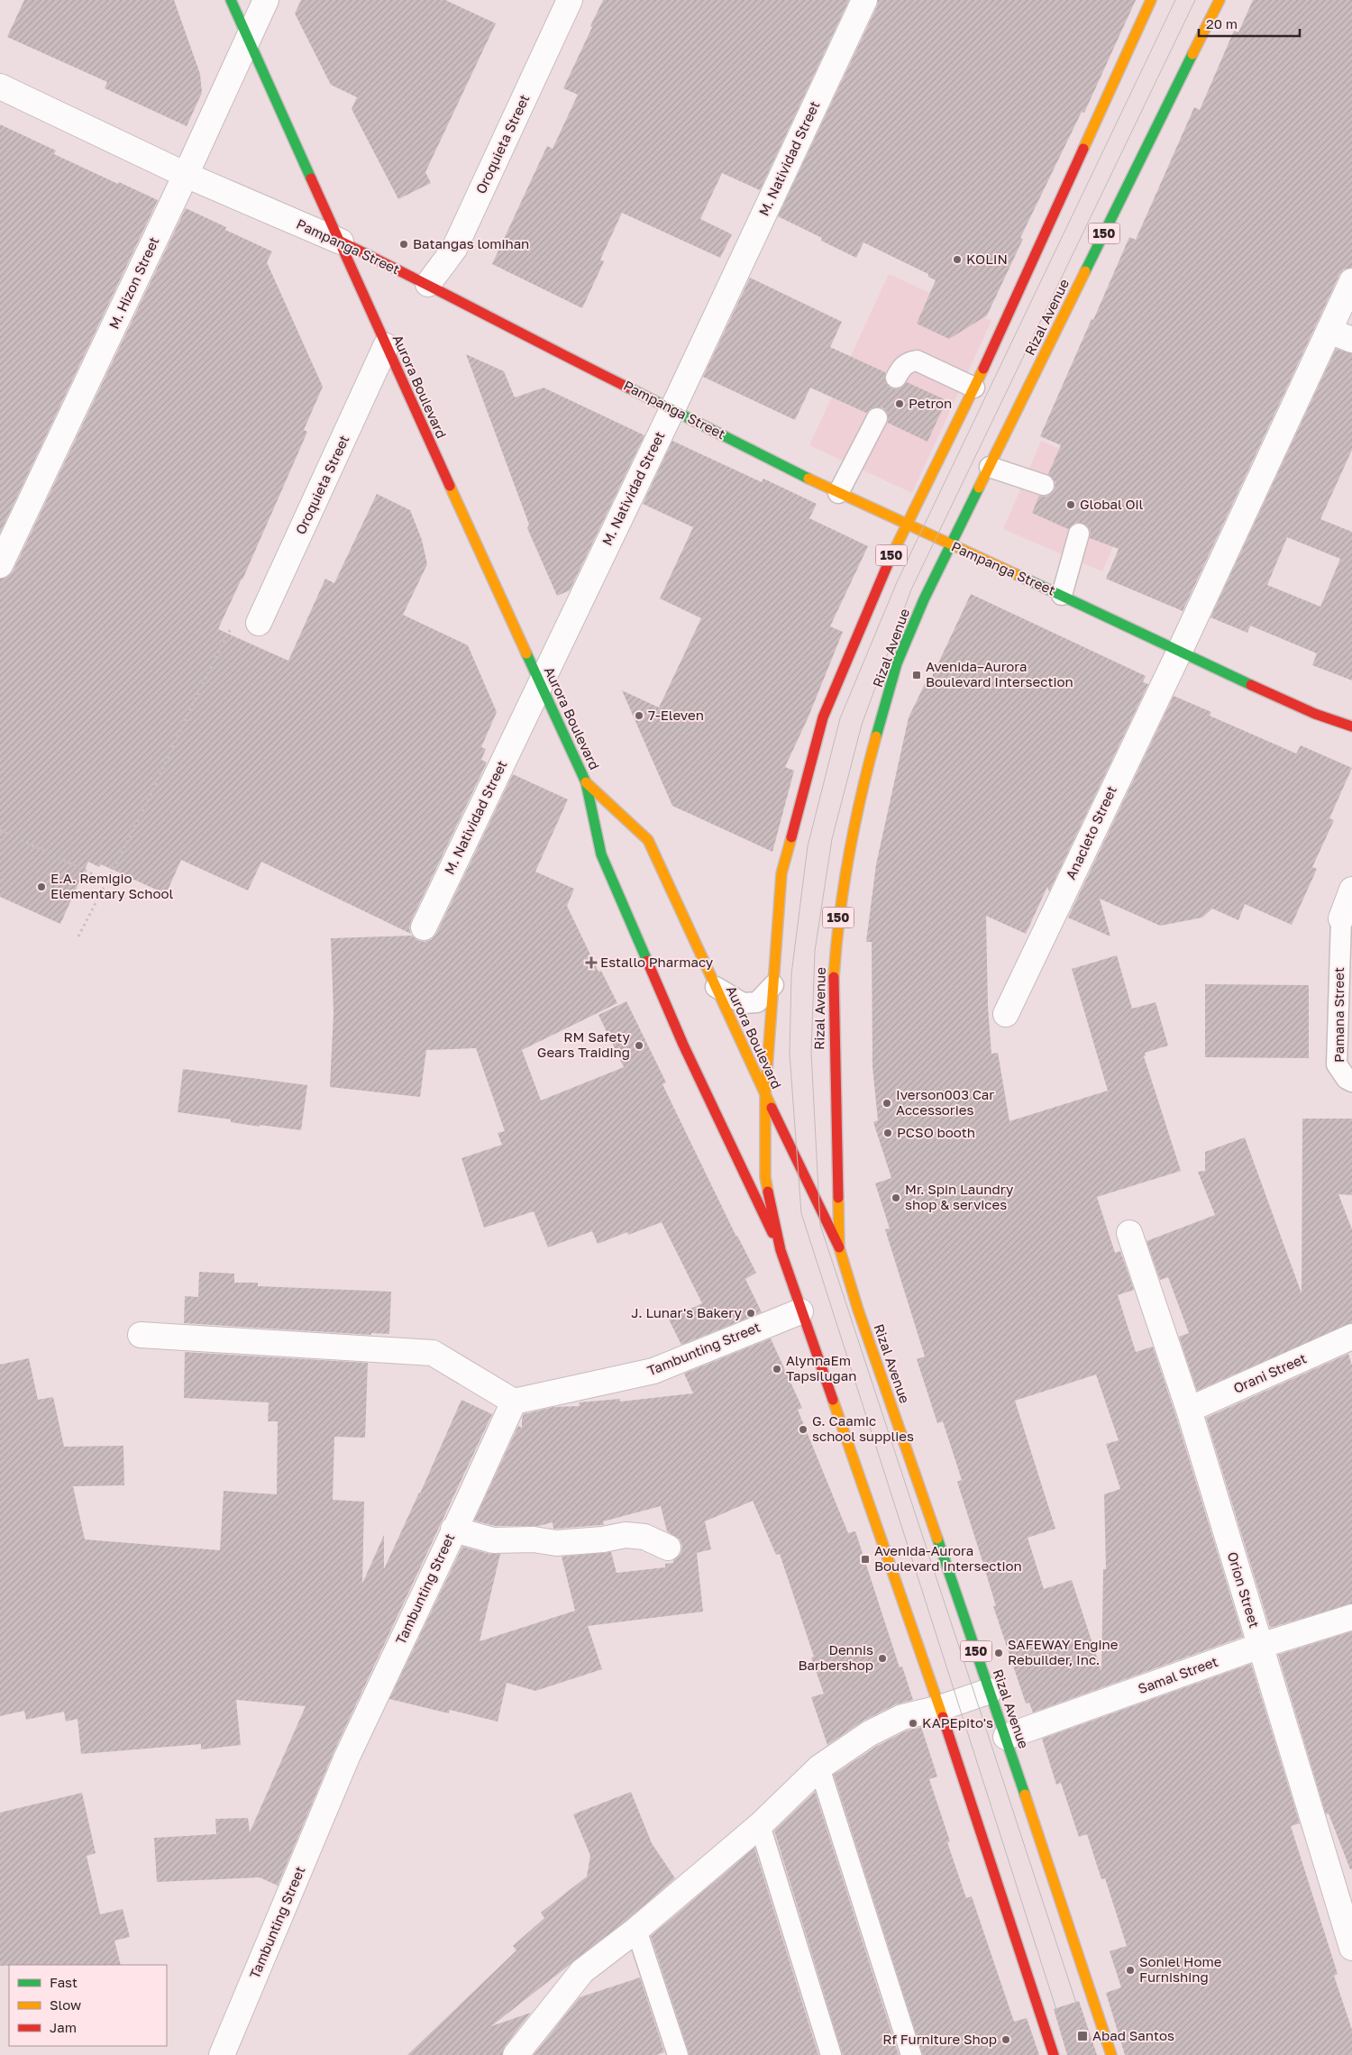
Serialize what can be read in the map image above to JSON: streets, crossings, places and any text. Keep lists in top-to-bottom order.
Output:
{
  "streets": {
    "main road": [
      "150",
      "Pampanga Street",
      "Rizal Avenue",
      "Aurora Boulevard"
    ],
    "street": [
      "Oroquieta Street",
      "M. Natividad Street",
      "M. Hizon Street",
      "Anacleto Street",
      "Pamana Street",
      "Tambunting Street",
      "Orani Street",
      "Orion Street",
      "Samal Street"
    ]
  },
  "crossings": [
    ["Oroquieta Street", "Pampanga Street"],
    ["Oroquieta Street", "Aurora Boulevard"],
    ["M. Natividad Street", "Pampanga Street"],
    ["M. Natividad Street", "Aurora Boulevard"],
    ["150", "Pampanga Street"],
    ["150", "Aurora Boulevard"],
    ["150", "Tambunting Street"],
    ["Pampanga Street", "M. Hizon Street"],
    ["Pampanga Street", "Rizal Avenue"],
    ["Pampanga Street", "Aurora Boulevard"],
    ["Pampanga Street", "Anacleto Street"],
    ["M. Hizon Street", "Aurora Boulevard"],
    ["Rizal Avenue", "Aurora Boulevard"],
    ["Rizal Avenue", "Samal Street"],
    ["Orani Street", "Orion Street"],
    ["Orion Street", "Samal Street"]
  ],
  "places": {
    "other": [
      "Batangas lomihan",
      "KOLIN",
      "Petron",
      "Global Oil",
      "7-Eleven",
      "E.A. Remigio Elementary School",
      "RM Safety Gears Traiding",
      "Iverson003 Car Accessories",
      "PCSO booth",
      "Mr. Spin Laundry shop & services",
      "J. Lunar's Bakery",
      "AlynnaEm Tapsilugan",
      "G. Caamic school supplies",
      "SAFEWAY Engine Rebuilder, Inc.",
      "Dennis Barbershop",
      "KAPEpito's",
      "Soniel Home Furnishing",
      "Rf Furniture Shop"
    ],
    "transit": ["Avenida–Aurora Boulevard Intersection", "Avenida-Aurora Boulevard Intersection", "Abad Santos"],
    "health": ["Estallo Pharmacy"]
  },
  "legend": ["Fast", "Slow", "Jam"],
  "scale_bar": "20 m"
}
